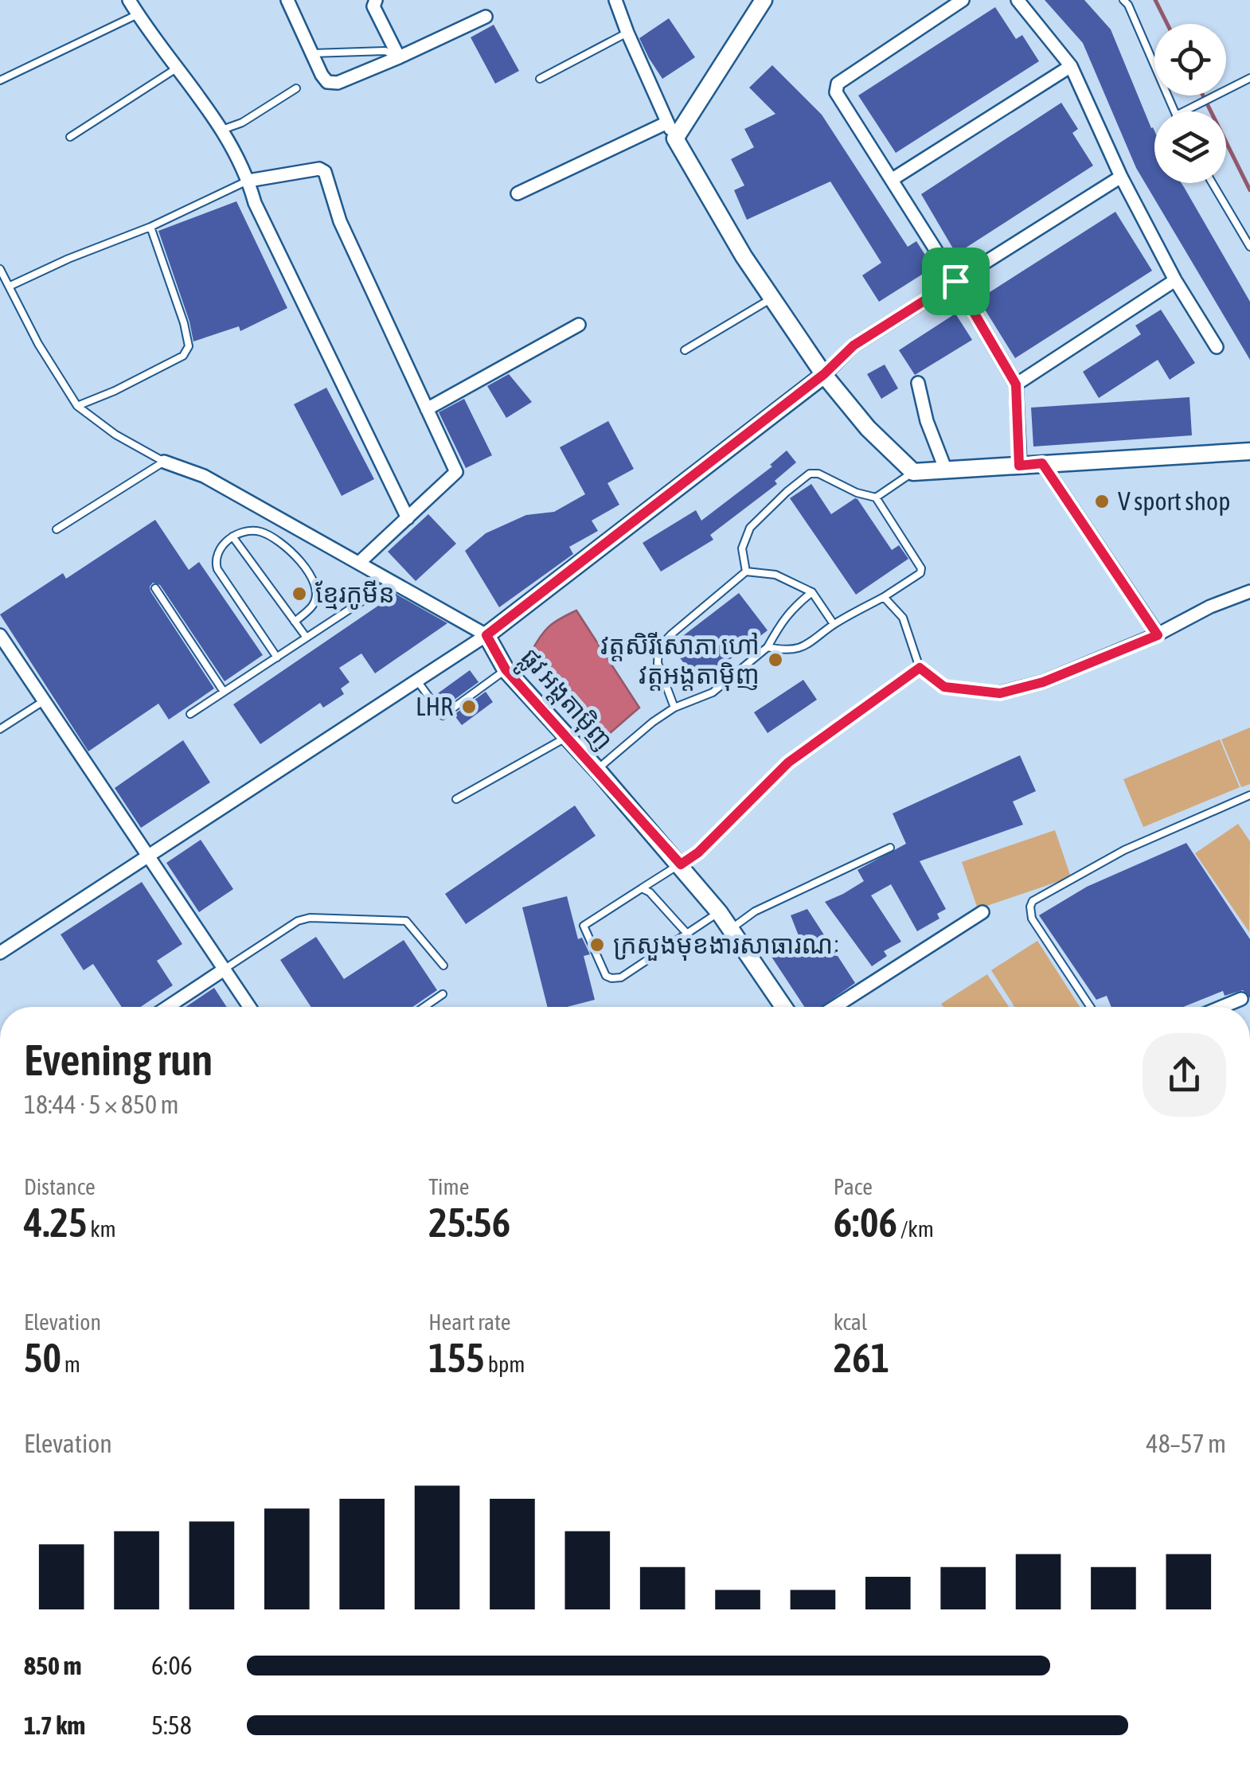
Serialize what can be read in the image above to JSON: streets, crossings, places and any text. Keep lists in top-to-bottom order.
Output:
{
  "streets": {
    "street": ["ផ្លូវ អង្តតាម៉ិញ"]
  },
  "places": [
    "V sport shop",
    "ខ្មែរកូមីន",
    "វត្តសិរីសោភា ហៅ វត្តអង្តតាម៉ិញ",
    "LHR",
    "ក្រសួងមុខងារសាធារណៈ"
  ],
  "page": {
    "heading": ["Evening run", "18:44 · 5 × 850 m"],
    "stats": [
      ["Distance", "4.25 km"],
      ["Time", "25:56"],
      ["Pace", "6:06 /km"],
      ["Elevation", "50 m"],
      ["Heart rate", "155 bpm"],
      ["kcal", "261"]
    ],
    "chart": ["Elevation", "48–57 m"],
    "list": [
      {
        "name": "850 m",
        "note": "6:06"
      },
      {
        "name": "1.7 km",
        "note": "5:58"
      }
    ]
  }
}
